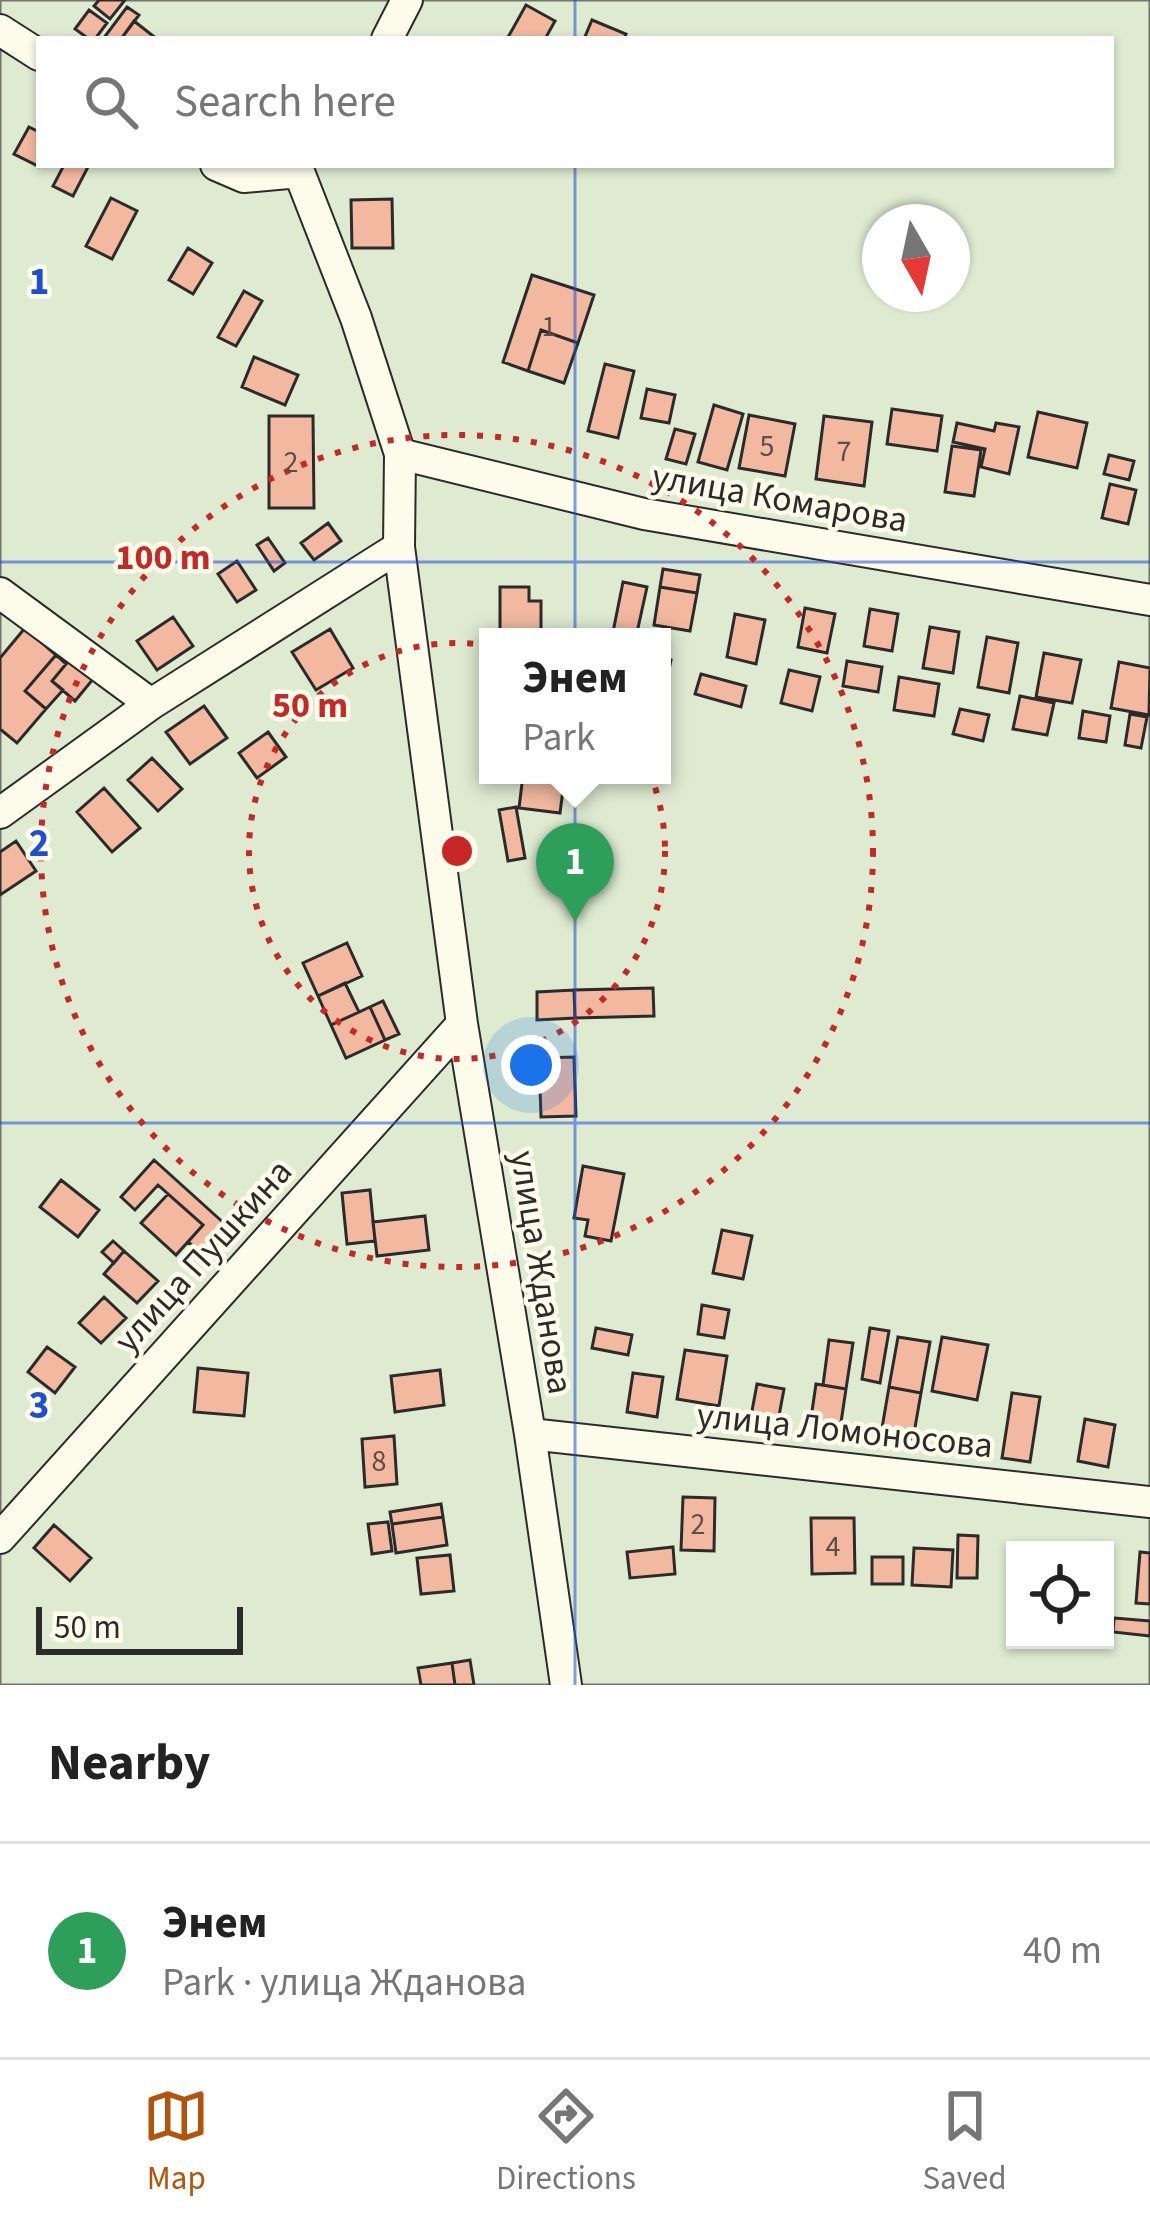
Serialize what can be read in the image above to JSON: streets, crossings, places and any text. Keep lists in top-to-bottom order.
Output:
{
  "streets": {
    "street": [
      "улица Комарова",
      "улица Пушкина",
      "улица Жданова",
      "улица Ломоносова"
    ]
  },
  "crossings": [
    ["улица Комарова", "улица Жданова"],
    ["улица Пушкина", "улица Жданова"],
    ["улица Жданова", "улица Ломоносова"]
  ],
  "house_numbers": [
    "1",
    "5",
    "7",
    "2",
    "8",
    "2",
    "4"
  ],
  "scale_bar": "50 m",
  "north": "bottom",
  "page": {
    "search": "Search here",
    "popup": ["Энем", "Park"],
    "pins": "1",
    "scale": "50 m",
    "heading": "Nearby",
    "list": [
      {
        "mark": "1",
        "name": "Энем",
        "note": "Park · улица Жданова",
        "value": "40 m"
      }
    ],
    "nav": ["Map", "Directions", "Saved"]
  },
  "grid": {
    "rows": ["1", "2", "3"]
  },
  "rings": ["100 m", "50 m"]
}
